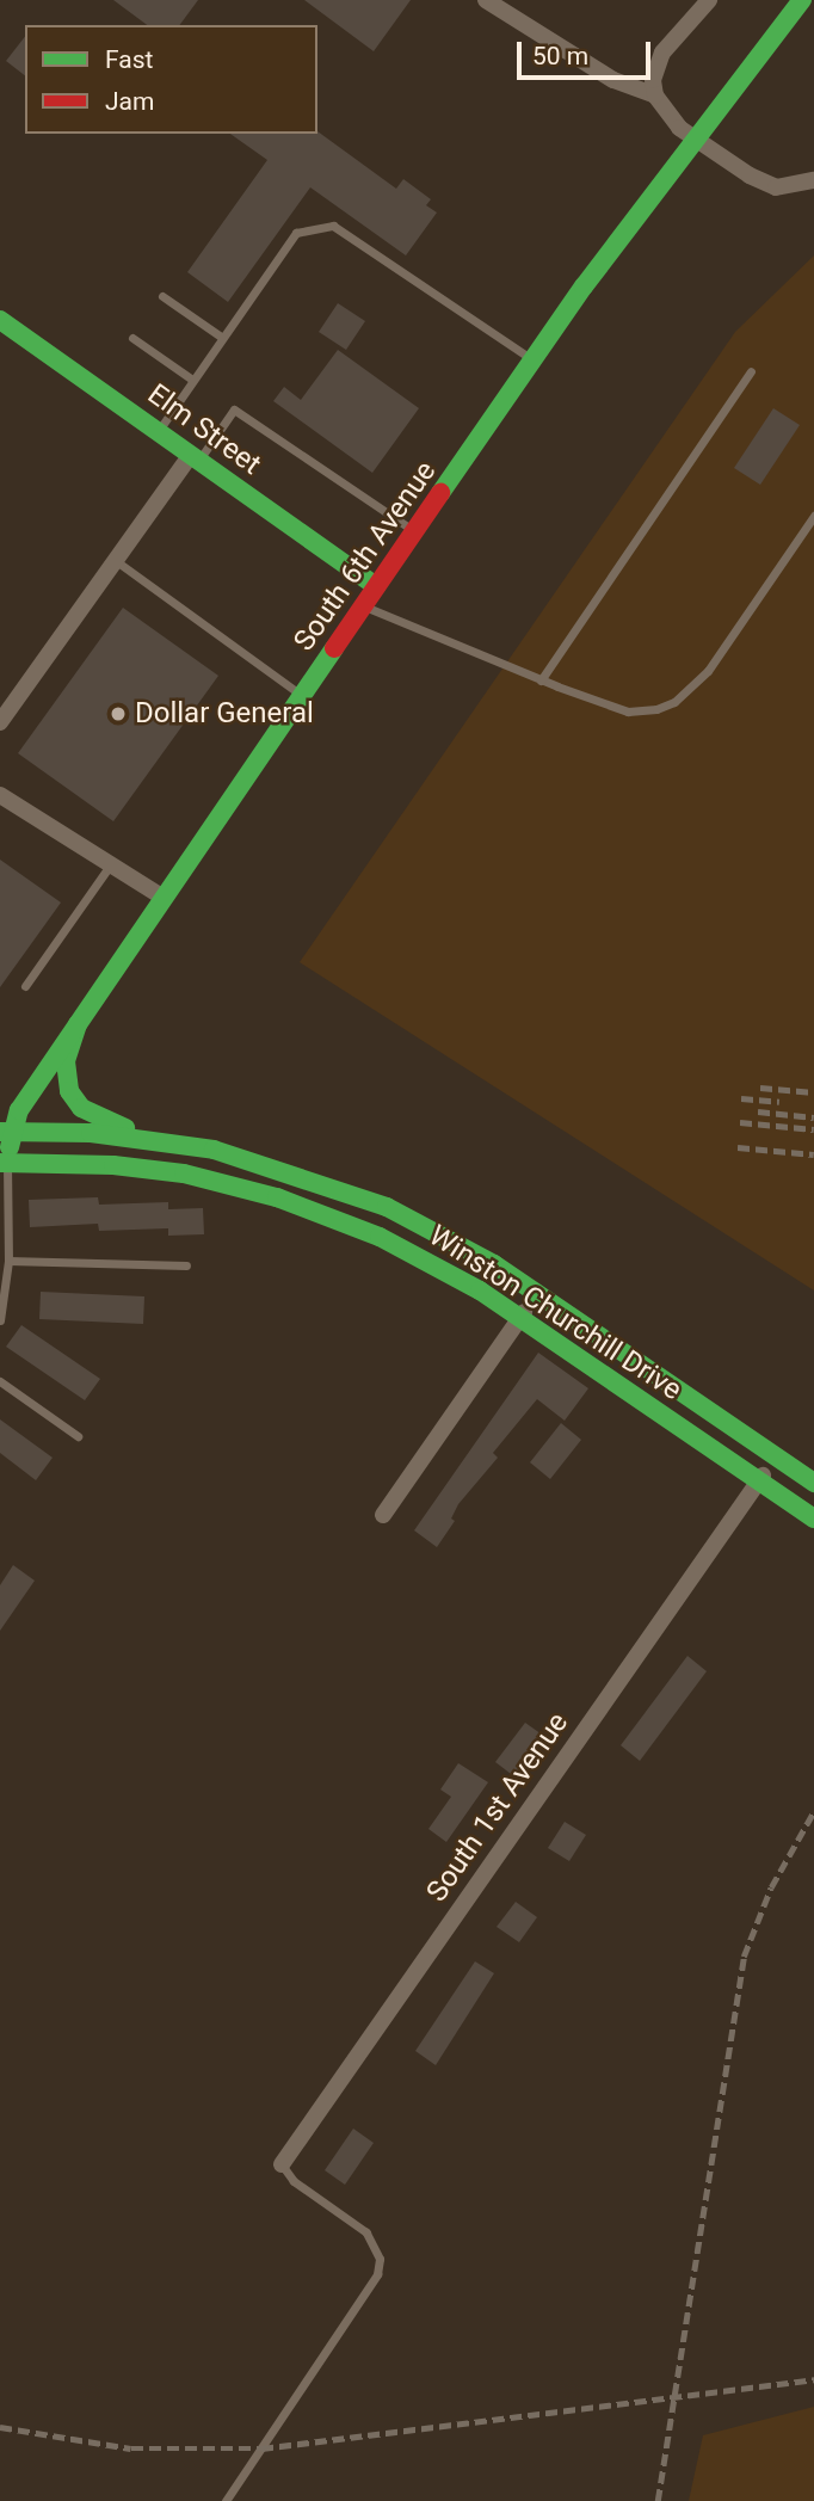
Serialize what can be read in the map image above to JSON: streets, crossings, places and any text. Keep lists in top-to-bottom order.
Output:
{
  "streets": {
    "main road": ["Elm Street", "South 6th Avenue", "Winston Churchill Drive"],
    "street": ["South 1st Avenue"]
  },
  "crossings": [
    ["Elm Street", "South 6th Avenue"],
    ["South 6th Avenue", "Winston Churchill Drive"],
    ["Winston Churchill Drive", "South 1st Avenue"]
  ],
  "places": ["Dollar General"],
  "legend": ["Fast", "Jam"],
  "scale_bar": "50 m"
}
